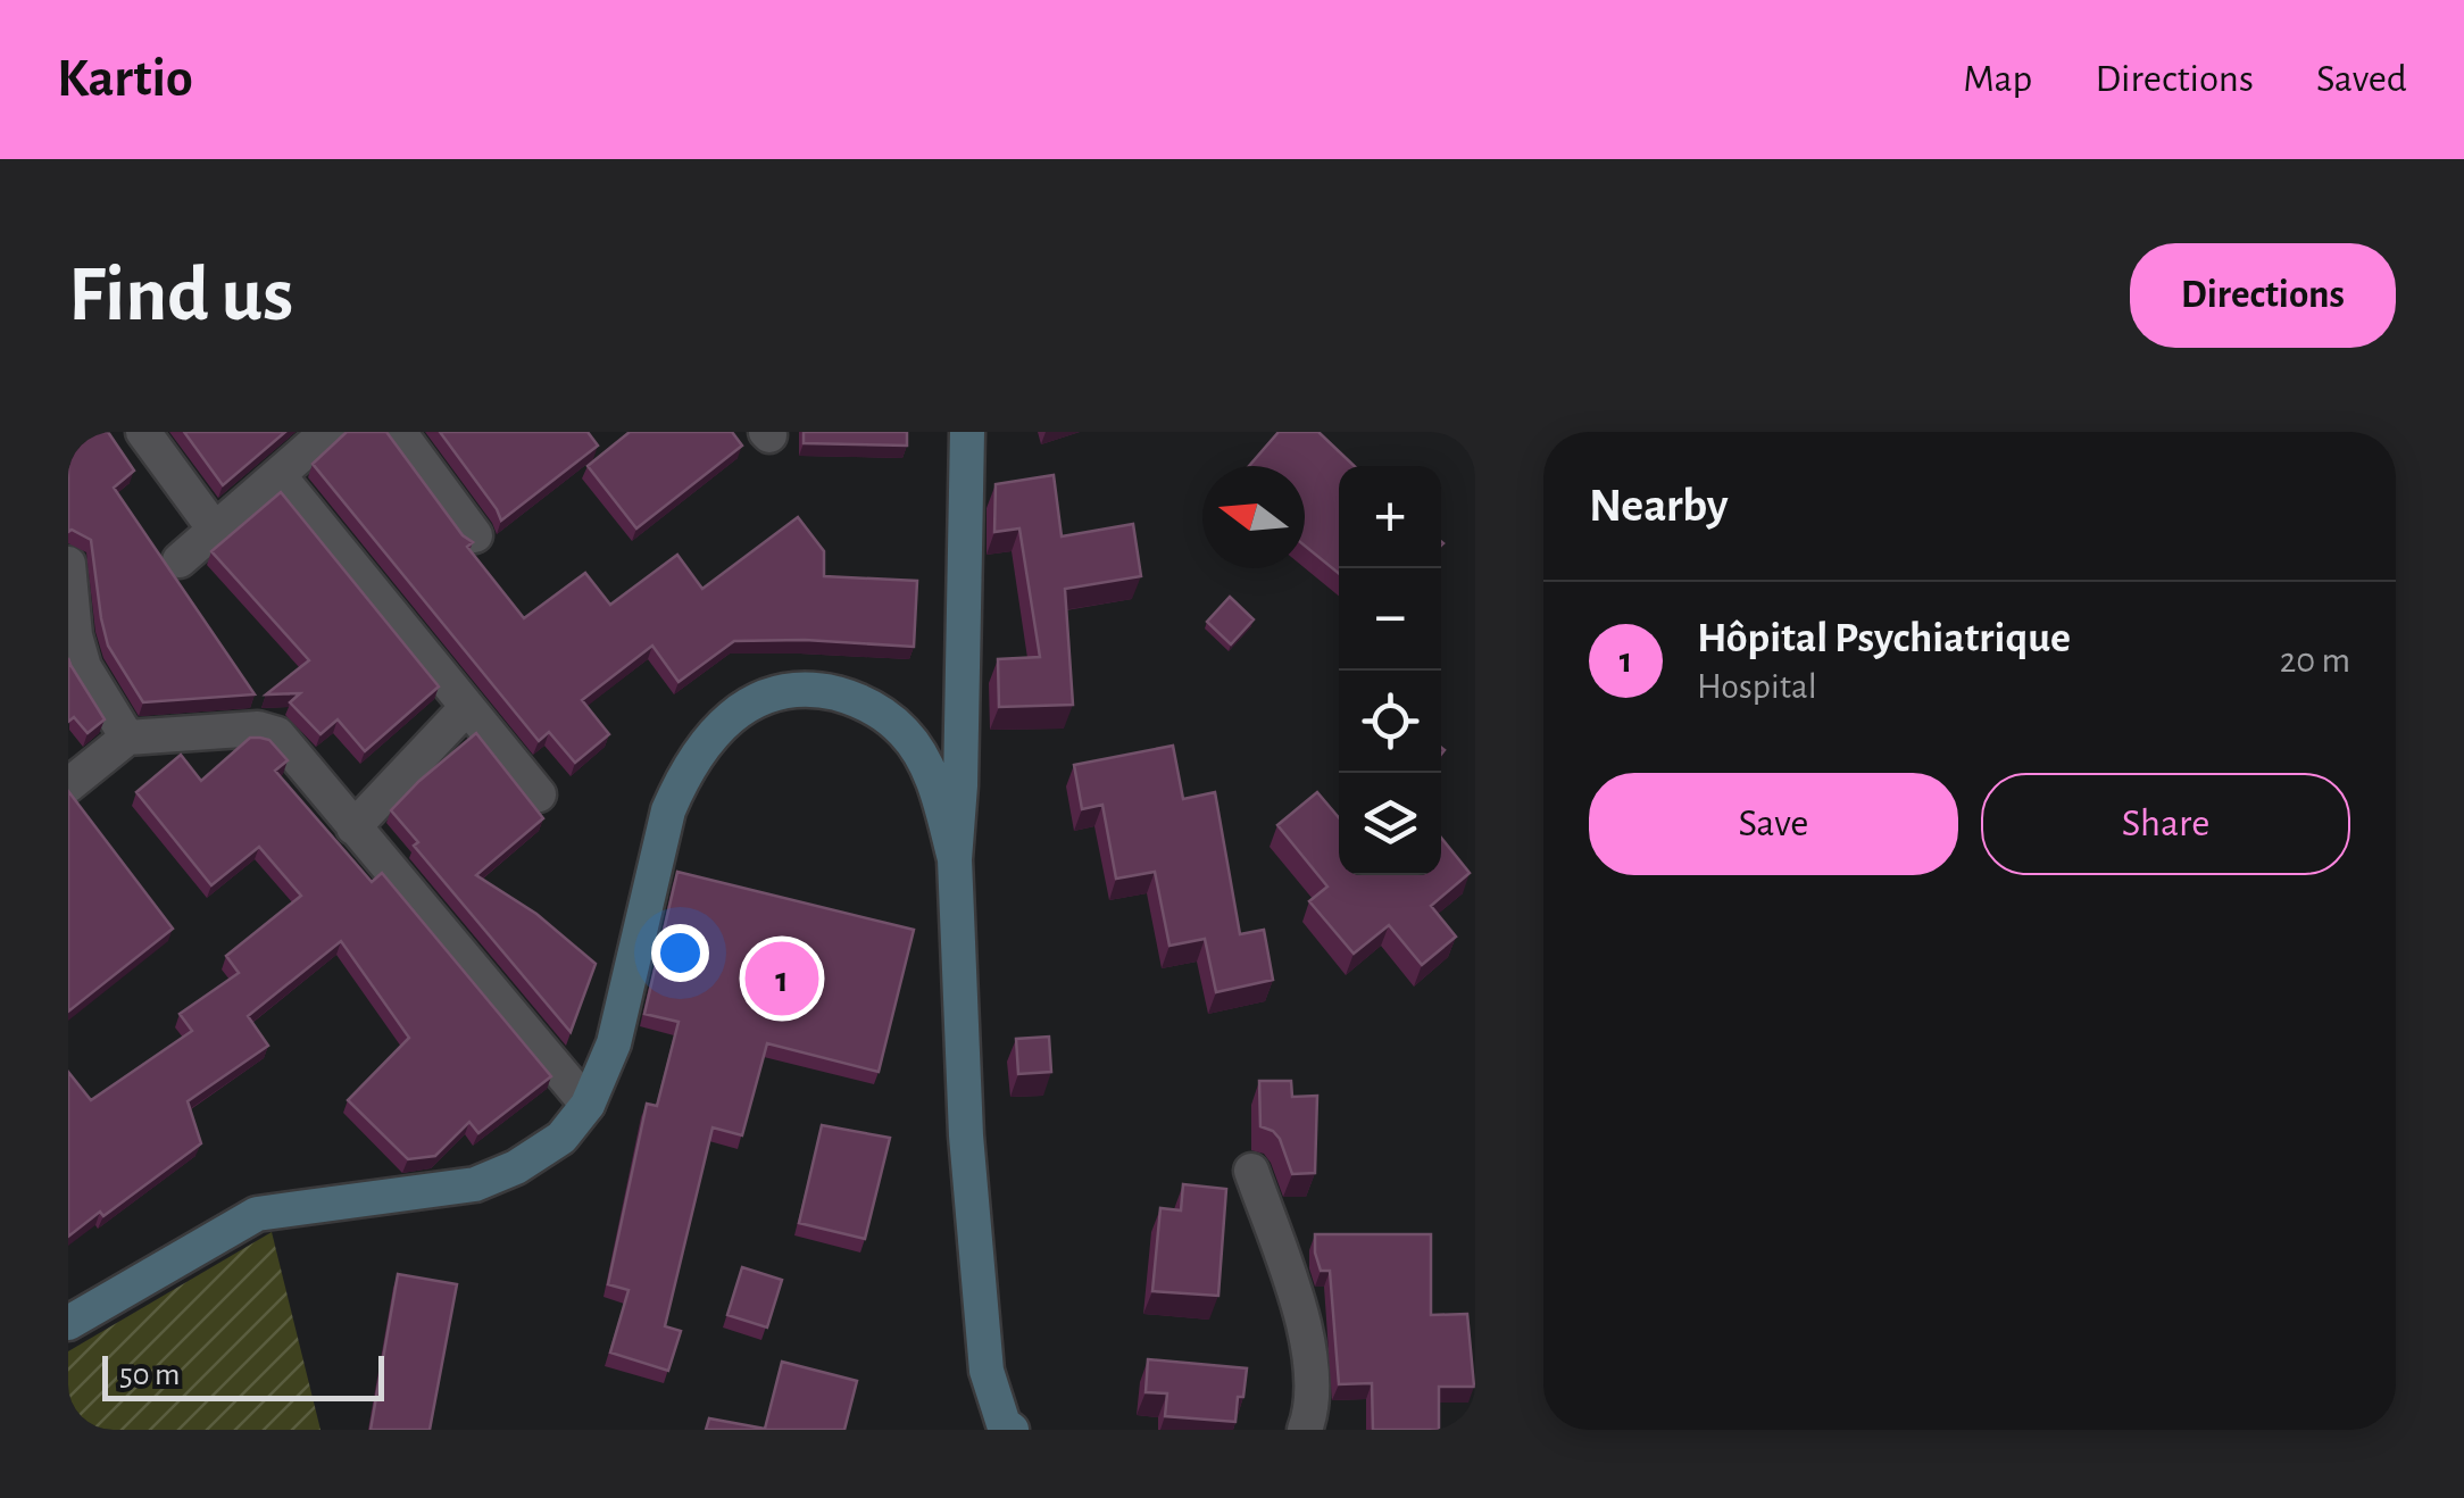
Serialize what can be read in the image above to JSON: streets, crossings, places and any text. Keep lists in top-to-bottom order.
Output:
{
  "scale_bar": "50 m",
  "north": "left",
  "page": {
    "header": "Kartio",
    "nav": ["Map", "Directions", "Saved"],
    "buttons": [
      "Directions",
      ["Save", "Share"]
    ],
    "title": "Find us",
    "heading": "Nearby",
    "map_buttons": ["+", "−"],
    "list": [
      {
        "mark": "1",
        "name": "Hôpital Psychiatrique",
        "note": "Hospital",
        "value": "20 m"
      }
    ],
    "pins": "1",
    "scale": "50 m"
  }
}
